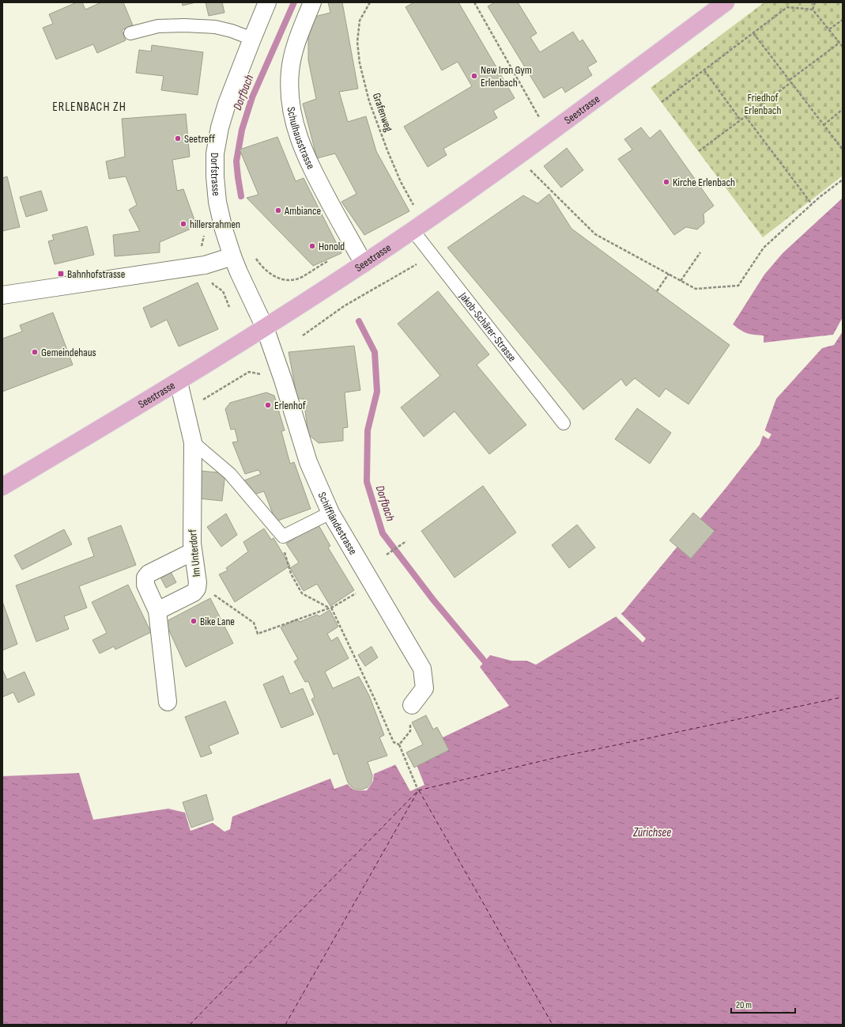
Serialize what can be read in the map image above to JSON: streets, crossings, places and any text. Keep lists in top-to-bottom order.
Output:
{
  "streets": {
    "main road": ["Seestrasse"],
    "street": [
      "Schulhausstrasse",
      "Dorfstrasse",
      "Schiffländestrasse",
      "Im Unterdorf"
    ],
    "lane": ["Jakob-Schärer-Strasse"],
    "path": ["Grafenweg"]
  },
  "crossings": [
    ["Seestrasse", "Grafenweg"],
    ["Seestrasse", "Schulhausstrasse"],
    ["Seestrasse", "Dorfstrasse"],
    ["Seestrasse", "Jakob-Schärer-Strasse"],
    ["Seestrasse", "Schiffländestrasse"],
    ["Seestrasse", "Im Unterdorf"],
    ["Grafenweg", "Jakob-Schärer-Strasse"],
    ["Dorfstrasse", "Schiffländestrasse"],
    ["Schiffländestrasse", "Im Unterdorf"]
  ],
  "districts": ["ERLENBACH ZH"],
  "water": ["Dorfbach", "Zürichsee"],
  "parks": ["Friedhof Erlenbach"],
  "places": {
    "other": [
      "New Iron Gym Erlenbach",
      "Seetreff",
      "Kirche Erlenbach",
      "Ambiance",
      "hillersrahmen",
      "Honold",
      "Gemeindehaus",
      "Erlenhof",
      "Bike Lane"
    ],
    "transit": ["Bahnhofstrasse"]
  },
  "scale_bar": "20 m"
}
